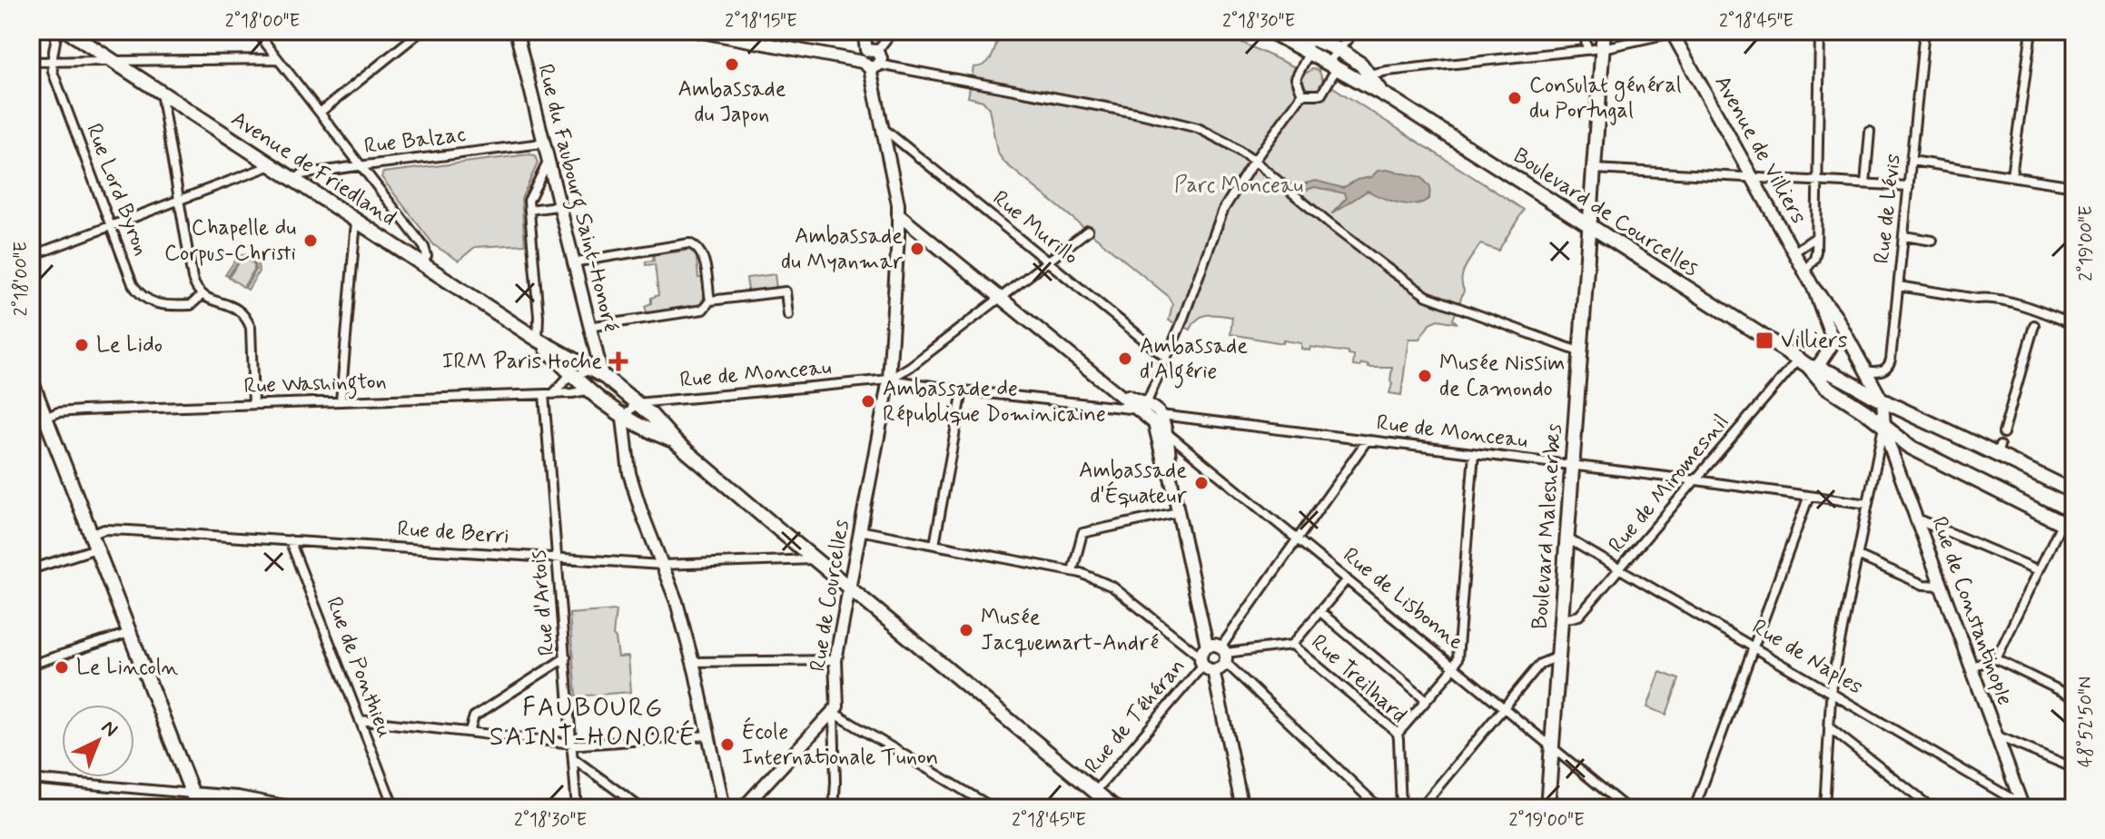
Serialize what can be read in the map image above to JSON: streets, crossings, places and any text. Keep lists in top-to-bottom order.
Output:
{
  "streets": {
    "main road": ["Avenue de Friedland", "Boulevard de Courcelles", "Boulevard Malesherbes"],
    "street": [
      "Rue Balzac",
      "Avenue de Villiers",
      "Rue Lord Byron",
      "Rue du Faubourg Saint-Honoré",
      "Rue de Lévis",
      "Rue Murillo",
      "Rue de Monceau",
      "Rue Washington",
      "Rue de Miromesnil",
      "Rue de Berri",
      "Rue de Courcelles",
      "Rue de Lisbonne",
      "Rue d'Artois",
      "Rue de Constantinople",
      "Rue de Naples",
      "Rue de Ponthieu",
      "Rue Treilhard",
      "Rue de Téhéran"
    ]
  },
  "crossings": [
    ["Rue Balzac", "Avenue de Friedland"],
    ["Rue Balzac", "Rue du Faubourg Saint-Honoré"],
    ["Avenue de Villiers", "Rue de Lévis"],
    ["Avenue de Villiers", "Boulevard de Courcelles"],
    ["Avenue de Villiers", "Rue de Constantinople"],
    ["Avenue de Friedland", "Rue du Faubourg Saint-Honoré"],
    ["Avenue de Friedland", "Rue de Monceau"],
    ["Avenue de Friedland", "Rue Washington"],
    ["Boulevard de Courcelles", "Rue de Miromesnil"],
    ["Boulevard de Courcelles", "Boulevard Malesherbes"],
    ["Boulevard de Courcelles", "Rue de Constantinople"],
    ["Rue de Monceau", "Rue de Miromesnil"],
    ["Rue de Monceau", "Boulevard Malesherbes"],
    ["Rue de Monceau", "Rue de Courcelles"],
    ["Rue Washington", "Rue d'Artois"],
    ["Rue de Miromesnil", "Boulevard Malesherbes"],
    ["Rue de Miromesnil", "Rue de Naples"],
    ["Boulevard Malesherbes", "Rue de Lisbonne"],
    ["Boulevard Malesherbes", "Rue de Naples"],
    ["Rue de Berri", "Rue d'Artois"],
    ["Rue de Berri", "Rue de Ponthieu"],
    ["Rue de Constantinople", "Rue de Naples"]
  ],
  "districts": ["FAUBOURG SAINT-HONORÉ"],
  "parks": ["Parc Monceau"],
  "places": {
    "other": [
      "Ambassade du Japon",
      "Consulat général du Portugal",
      "Chapelle du Corpus-Christi",
      "Ambassade du Myanmar",
      "Le Lido",
      "Ambassade d'Algérie",
      "Musée Nissim de Camondo",
      "Ambassade de République Dominicaine",
      "Ambassade d'Équateur",
      "Musée Jacquemart-André",
      "Le Lincoln",
      "École Internationale Tunon"
    ],
    "transit": ["Villiers"],
    "health": ["IRM Paris Hoche"]
  },
  "north": "top right",
  "coordinates": [
    "2°18'00\"E",
    "2°18'15\"E",
    "2°18'30\"E",
    "2°18'45\"E",
    "2°19'00\"E",
    "48°52'50\"N"
  ]
}
